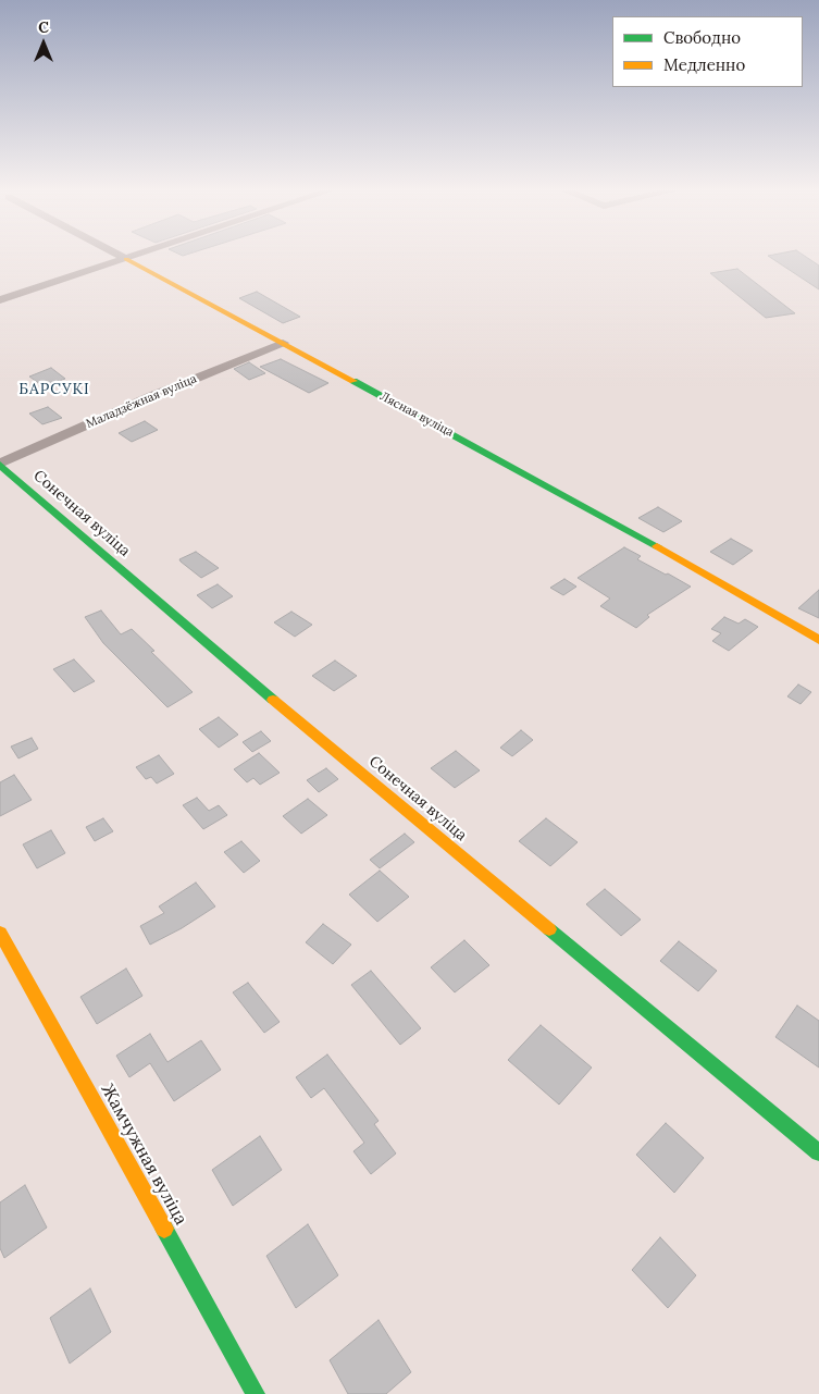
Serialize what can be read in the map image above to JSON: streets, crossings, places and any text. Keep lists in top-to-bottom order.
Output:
{
  "streets": {
    "street": [
      "Маладзёжная вуліца",
      "Лясная вуліца",
      "Сонечная вуліца",
      "Жамчужная вуліца"
    ]
  },
  "crossings": [
    ["Маладзёжная вуліца", "Лясная вуліца"],
    ["Маладзёжная вуліца", "Сонечная вуліца"]
  ],
  "districts": ["БАРСУКІ"],
  "legend": ["Свободно", "Медленно"],
  "north": "top"
}
